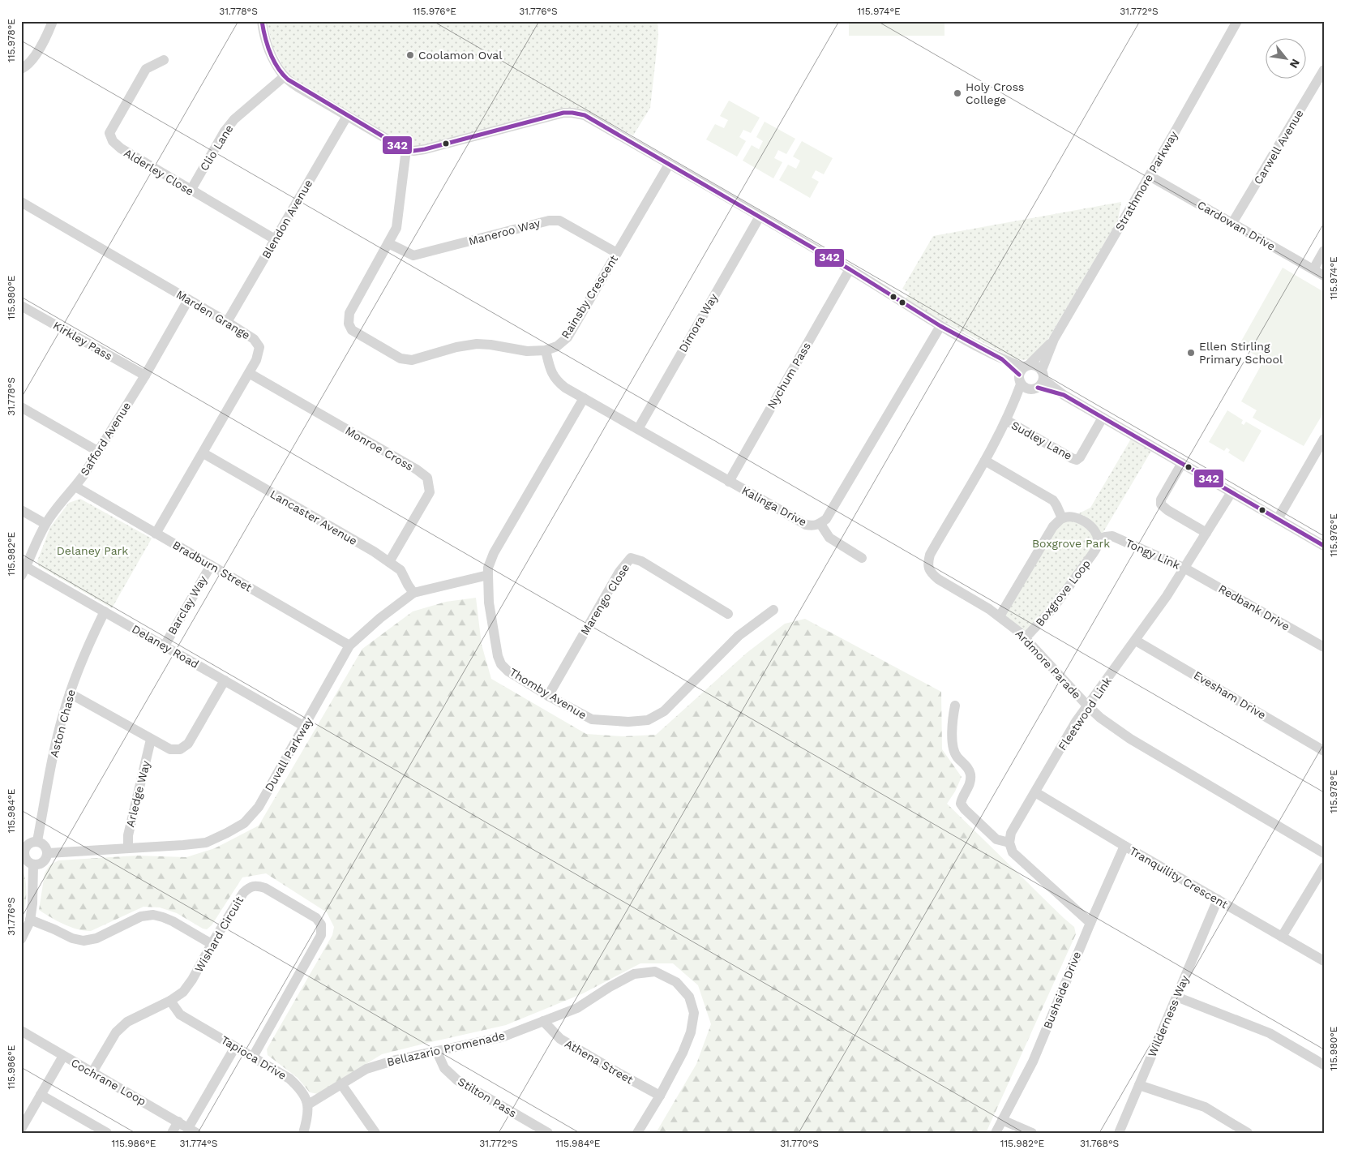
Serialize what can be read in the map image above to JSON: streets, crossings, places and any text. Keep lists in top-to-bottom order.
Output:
{
  "streets": {
    "street": [
      "Carwell Avenue",
      "Clio Lane",
      "Alderley Close",
      "Strathmore Parkway",
      "Blendon Avenue",
      "Cardowan Drive",
      "Maneroo Way",
      "Rainsby Crescent",
      "Marden Grange",
      "Dimora Way",
      "Kirkley Pass",
      "Nychum Pass",
      "Safford Avenue",
      "Sudley Lane",
      "Monroe Cross",
      "Kalinga Drive",
      "Lancaster Avenue",
      "Tongy Link",
      "Bradburn Street",
      "Boxgrove Loop",
      "Marengo Close",
      "Barclay Way",
      "Redbank Drive",
      "Delaney Road",
      "Ardmore Parade",
      "Thomby Avenue",
      "Evesham Drive",
      "Fleetwood Link",
      "Aston Chase",
      "Duvall Parkway",
      "Arledge Way",
      "Tranquility Crescent",
      "Wishard Circuit",
      "Bushside Drive",
      "Wilderness Way",
      "Bellazario Promenade",
      "Tapioca Drive",
      "Athena Street",
      "Cochrane Loop",
      "Stilton Pass"
    ]
  },
  "crossings": [
    ["Carwell Avenue", "Cardowan Drive"],
    ["Clio Lane", "Alderley Close"],
    ["Alderley Close", "Blendon Avenue"],
    ["Strathmore Parkway", "Cardowan Drive"],
    ["Strathmore Parkway", "Ardmore Parade"],
    ["Blendon Avenue", "Marden Grange"],
    ["Maneroo Way", "Rainsby Crescent"],
    ["Rainsby Crescent", "Kalinga Drive"],
    ["Marden Grange", "Safford Avenue"],
    ["Marden Grange", "Monroe Cross"],
    ["Marden Grange", "Lancaster Avenue"],
    ["Marden Grange", "Bradburn Street"],
    ["Dimora Way", "Kalinga Drive"],
    ["Kirkley Pass", "Safford Avenue"],
    ["Nychum Pass", "Kalinga Drive"],
    ["Safford Avenue", "Bradburn Street"],
    ["Safford Avenue", "Delaney Road"],
    ["Sudley Lane", "Ardmore Parade"],
    ["Monroe Cross", "Lancaster Avenue"],
    ["Kalinga Drive", "Thomby Avenue"],
    ["Lancaster Avenue", "Duvall Parkway"],
    ["Tongy Link", "Boxgrove Loop"],
    ["Tongy Link", "Redbank Drive"],
    ["Tongy Link", "Fleetwood Link"],
    ["Bradburn Street", "Barclay Way"],
    ["Bradburn Street", "Duvall Parkway"],
    ["Boxgrove Loop", "Ardmore Parade"],
    ["Marengo Close", "Thomby Avenue"],
    ["Barclay Way", "Delaney Road"],
    ["Redbank Drive", "Fleetwood Link"],
    ["Delaney Road", "Aston Chase"],
    ["Delaney Road", "Duvall Parkway"],
    ["Ardmore Parade", "Fleetwood Link"],
    ["Thomby Avenue", "Duvall Parkway"],
    ["Evesham Drive", "Fleetwood Link"],
    ["Fleetwood Link", "Tranquility Crescent"],
    ["Aston Chase", "Duvall Parkway"],
    ["Duvall Parkway", "Arledge Way"],
    ["Tranquility Crescent", "Bushside Drive"],
    ["Tranquility Crescent", "Wilderness Way"],
    ["Wishard Circuit", "Tapioca Drive"],
    ["Wishard Circuit", "Cochrane Loop"],
    ["Bellazario Promenade", "Tapioca Drive"],
    ["Bellazario Promenade", "Athena Street"],
    ["Bellazario Promenade", "Stilton Pass"]
  ],
  "parks": ["Boxgrove Park", "Delaney Park"],
  "places": ["Coolamon Oval", "Holy Cross College", "Ellen Stirling Primary School"],
  "lines": ["transit line 342"],
  "north": "bottom right",
  "coordinates": [
    "31.778°S",
    "115.976°E",
    "31.776°S",
    "115.974°E",
    "31.772°S",
    "115.978°E",
    "115.980°E",
    "115.982°E",
    "115.984°E",
    "115.986°E",
    "31.774°S",
    "31.770°S",
    "31.768°S"
  ]
}
